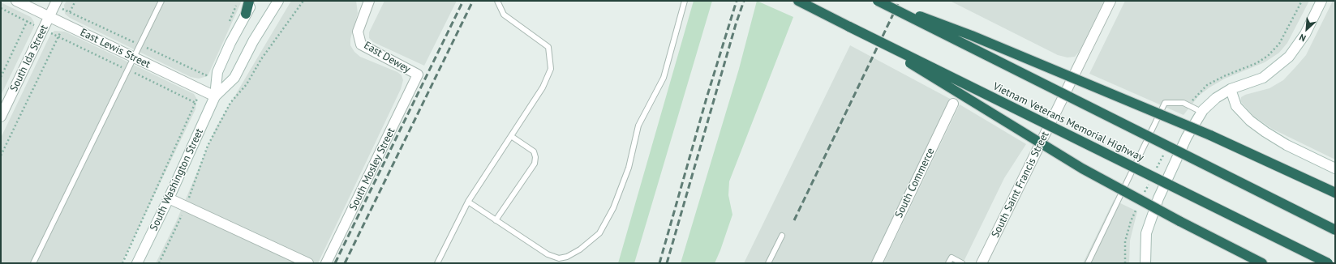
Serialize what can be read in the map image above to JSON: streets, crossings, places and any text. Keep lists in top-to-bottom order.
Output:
{
  "streets": {
    "highway": ["Vietnam Veterans Memorial Highway"],
    "street": [
      "East Lewis Street",
      "East Dewey",
      "South Ida Street",
      "South Mosley Street",
      "South Washington Street",
      "South Commerce",
      "South Saint Francis Street"
    ]
  },
  "crossings": [
    ["East Lewis Street", "South Ida Street"],
    ["East Lewis Street", "South Washington Street"],
    ["East Dewey", "South Mosley Street"]
  ],
  "north": "bottom left"
}
